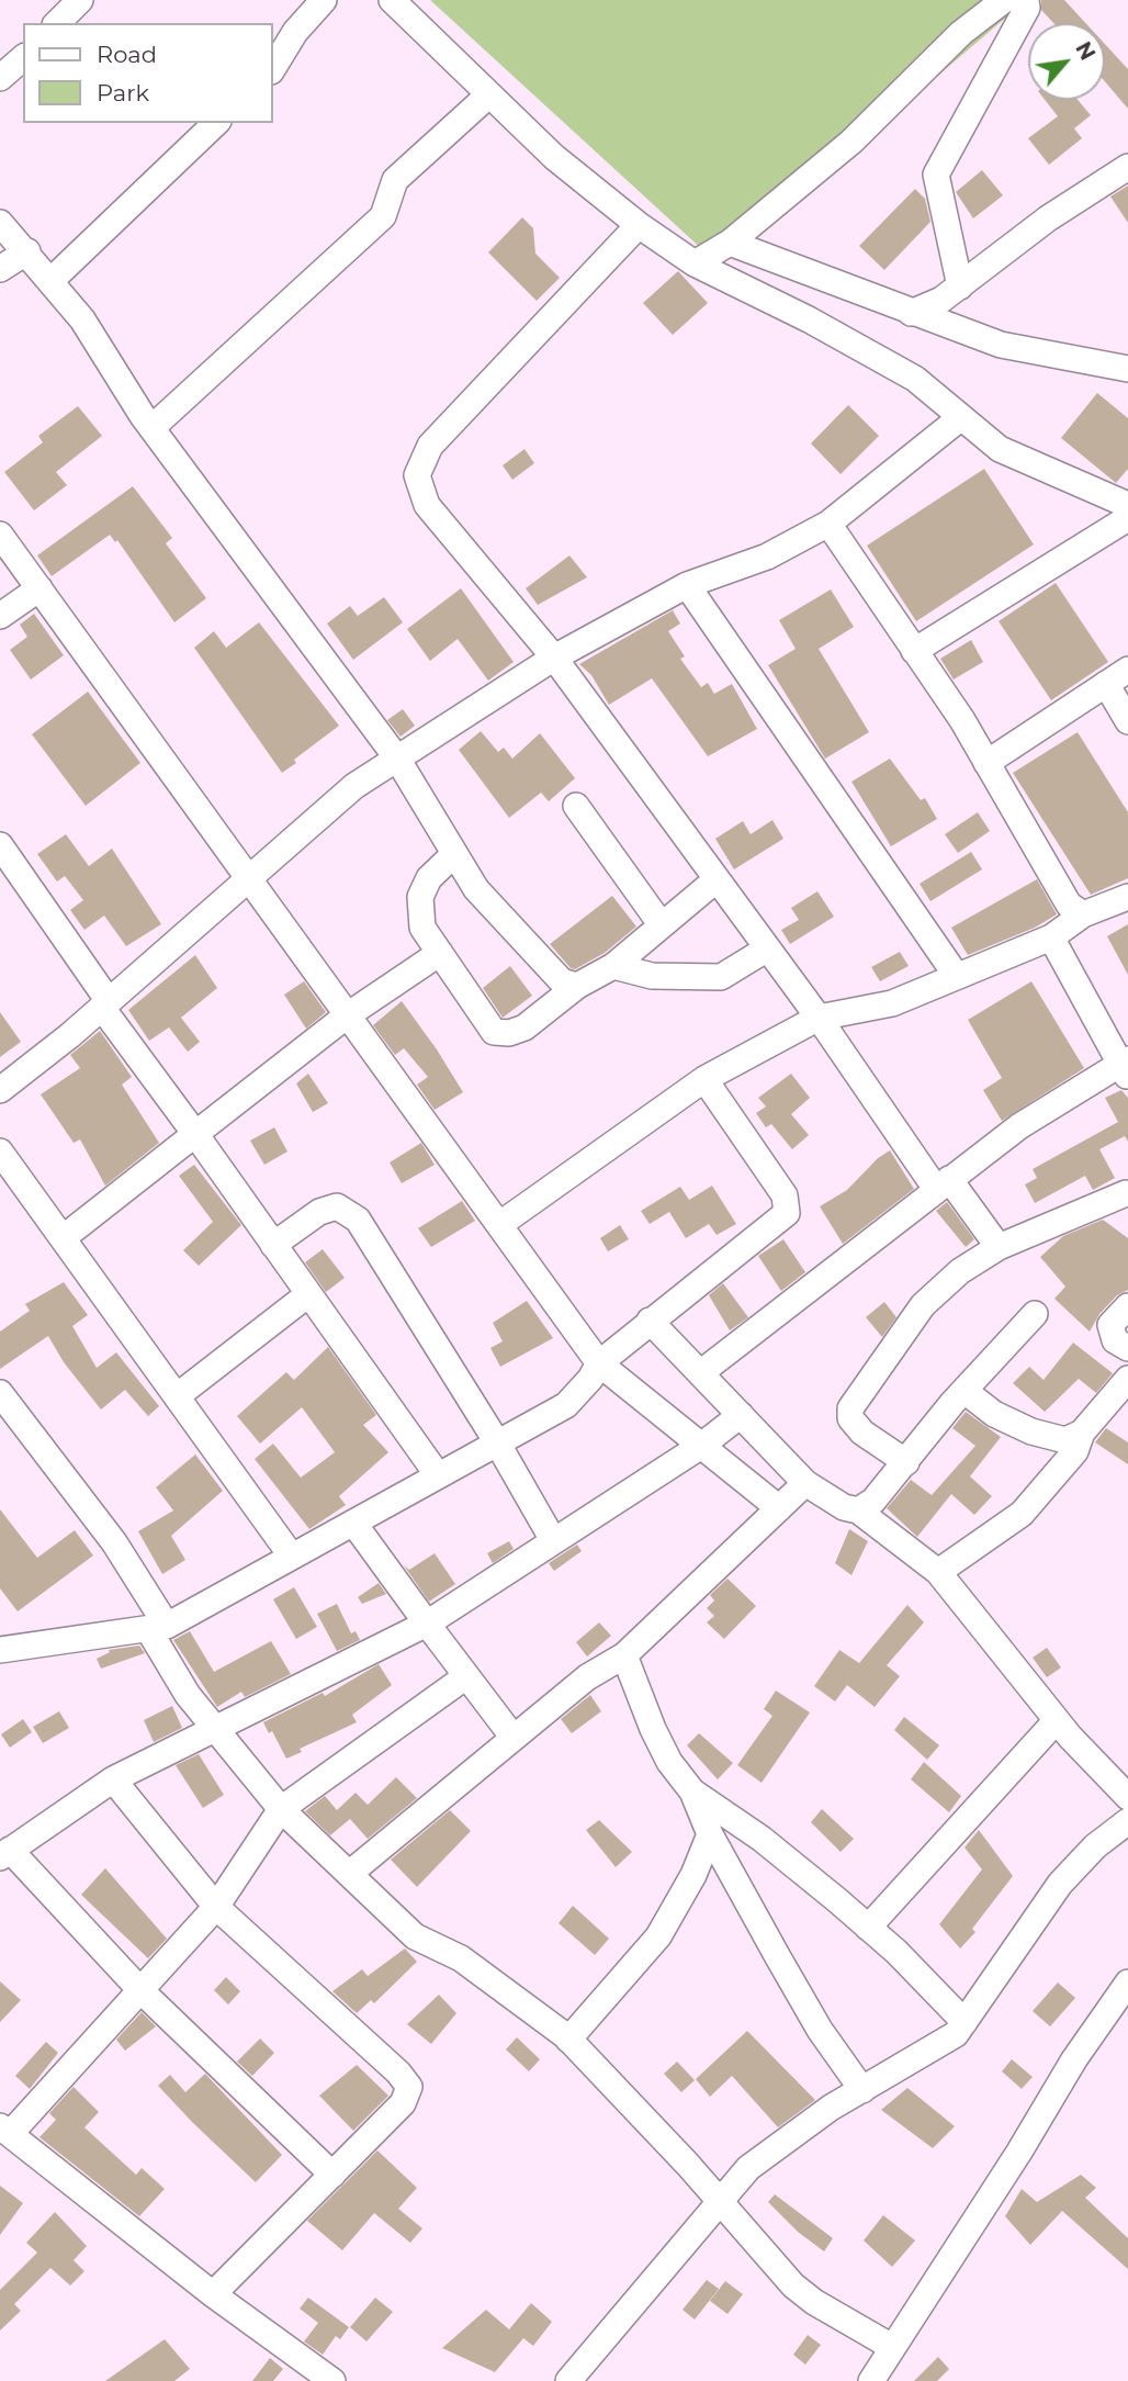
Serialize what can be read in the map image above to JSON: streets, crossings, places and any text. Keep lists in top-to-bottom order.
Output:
{
  "legend": ["Road", "Park"],
  "north": "top right"
}
